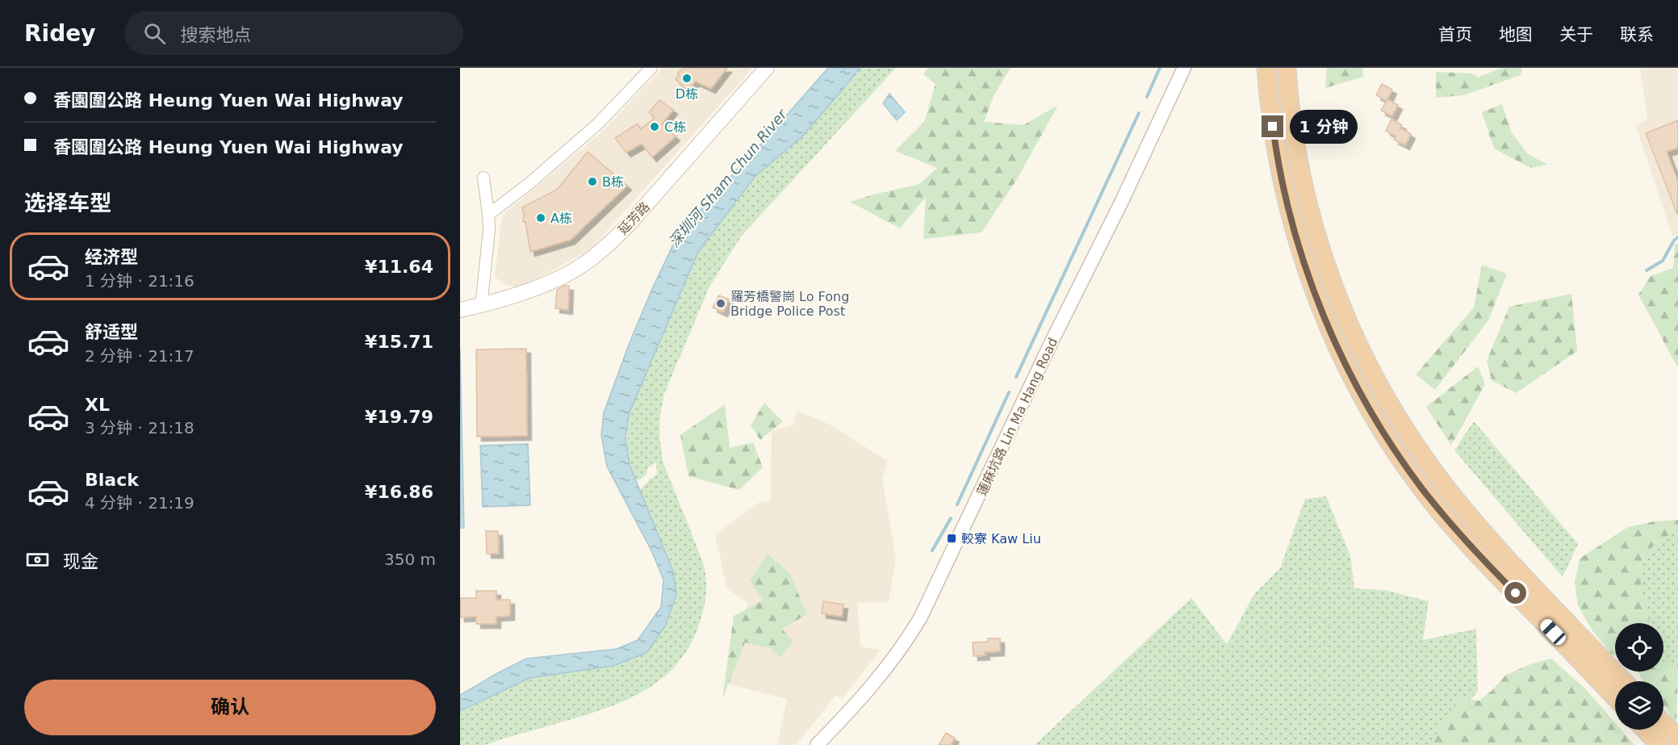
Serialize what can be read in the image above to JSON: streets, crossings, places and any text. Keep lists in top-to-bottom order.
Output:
{
  "streets": {
    "main road": ["延芳路"],
    "street": ["蓮麻坑路 Lin Ma Hang Road"]
  },
  "water": ["深圳河 Sham Chun River"],
  "places": {
    "other": [
      "D栋",
      "C栋",
      "B栋",
      "A栋",
      "羅芳橋警崗 Lo Fong Bridge Police Post"
    ],
    "transit": ["較寮 Kaw Liu"]
  },
  "page": {
    "header": "Ridey",
    "search": "搜索地点",
    "nav": [
      "首页",
      "地图",
      "关于",
      "联系"
    ],
    "banner": ["香園圍公路 Heung Yuen Wai Highway", "香園圍公路 Heung Yuen Wai Highway"],
    "bubble": "1 分钟",
    "heading": "选择车型",
    "list": [
      {
        "name": "经济型",
        "note": "1 分钟 · 21:16",
        "value": "¥11.64"
      },
      {
        "name": "舒适型",
        "note": "2 分钟 · 21:17",
        "value": "¥15.71"
      },
      {
        "name": "XL",
        "note": "3 分钟 · 21:18",
        "value": "¥19.79"
      },
      {
        "name": "Black",
        "note": "4 分钟 · 21:19",
        "value": "¥16.86"
      }
    ],
    "pay": ["现金", "350 m"],
    "buttons": "确认"
  }
}
